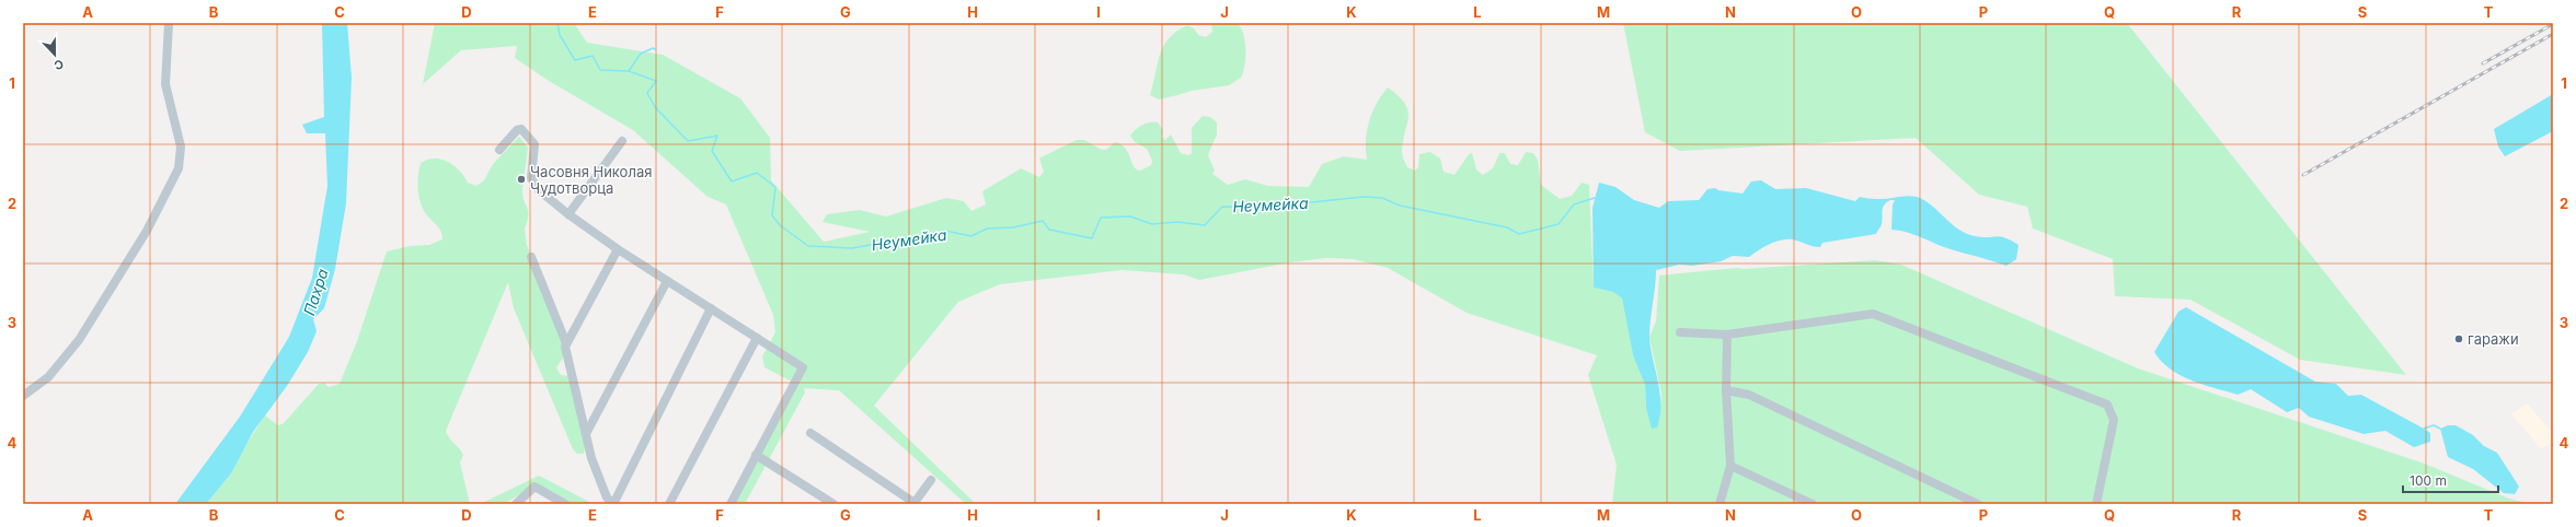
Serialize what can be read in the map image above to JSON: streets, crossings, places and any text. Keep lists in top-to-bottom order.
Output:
{
  "water": ["Неумейка", "Пахра"],
  "places": ["Часовня Николая Чудотворца", "гаражи"],
  "scale_bar": "100 m",
  "north": "bottom",
  "grid": {
    "columns": [
      "A",
      "B",
      "C",
      "D",
      "E",
      "F",
      "G",
      "H",
      "I",
      "J",
      "K",
      "L",
      "M",
      "N",
      "O",
      "P",
      "Q",
      "R",
      "S",
      "T"
    ],
    "rows": [
      "1",
      "2",
      "3",
      "4"
    ]
  }
}
